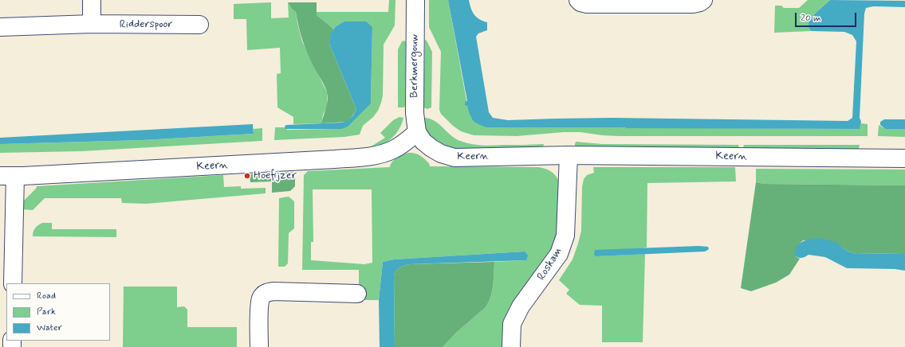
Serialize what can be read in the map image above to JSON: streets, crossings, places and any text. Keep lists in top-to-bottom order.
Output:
{
  "streets": {
    "street": [
      "Ridderspoor",
      "Berkmergouw",
      "Keern",
      "Roskam"
    ]
  },
  "crossings": [
    ["Berkmergouw", "Keern"],
    ["Keern", "Roskam"]
  ],
  "places": ["Hoefijzer"],
  "legend": ["Road", "Park", "Water"],
  "scale_bar": "20 m"
}
